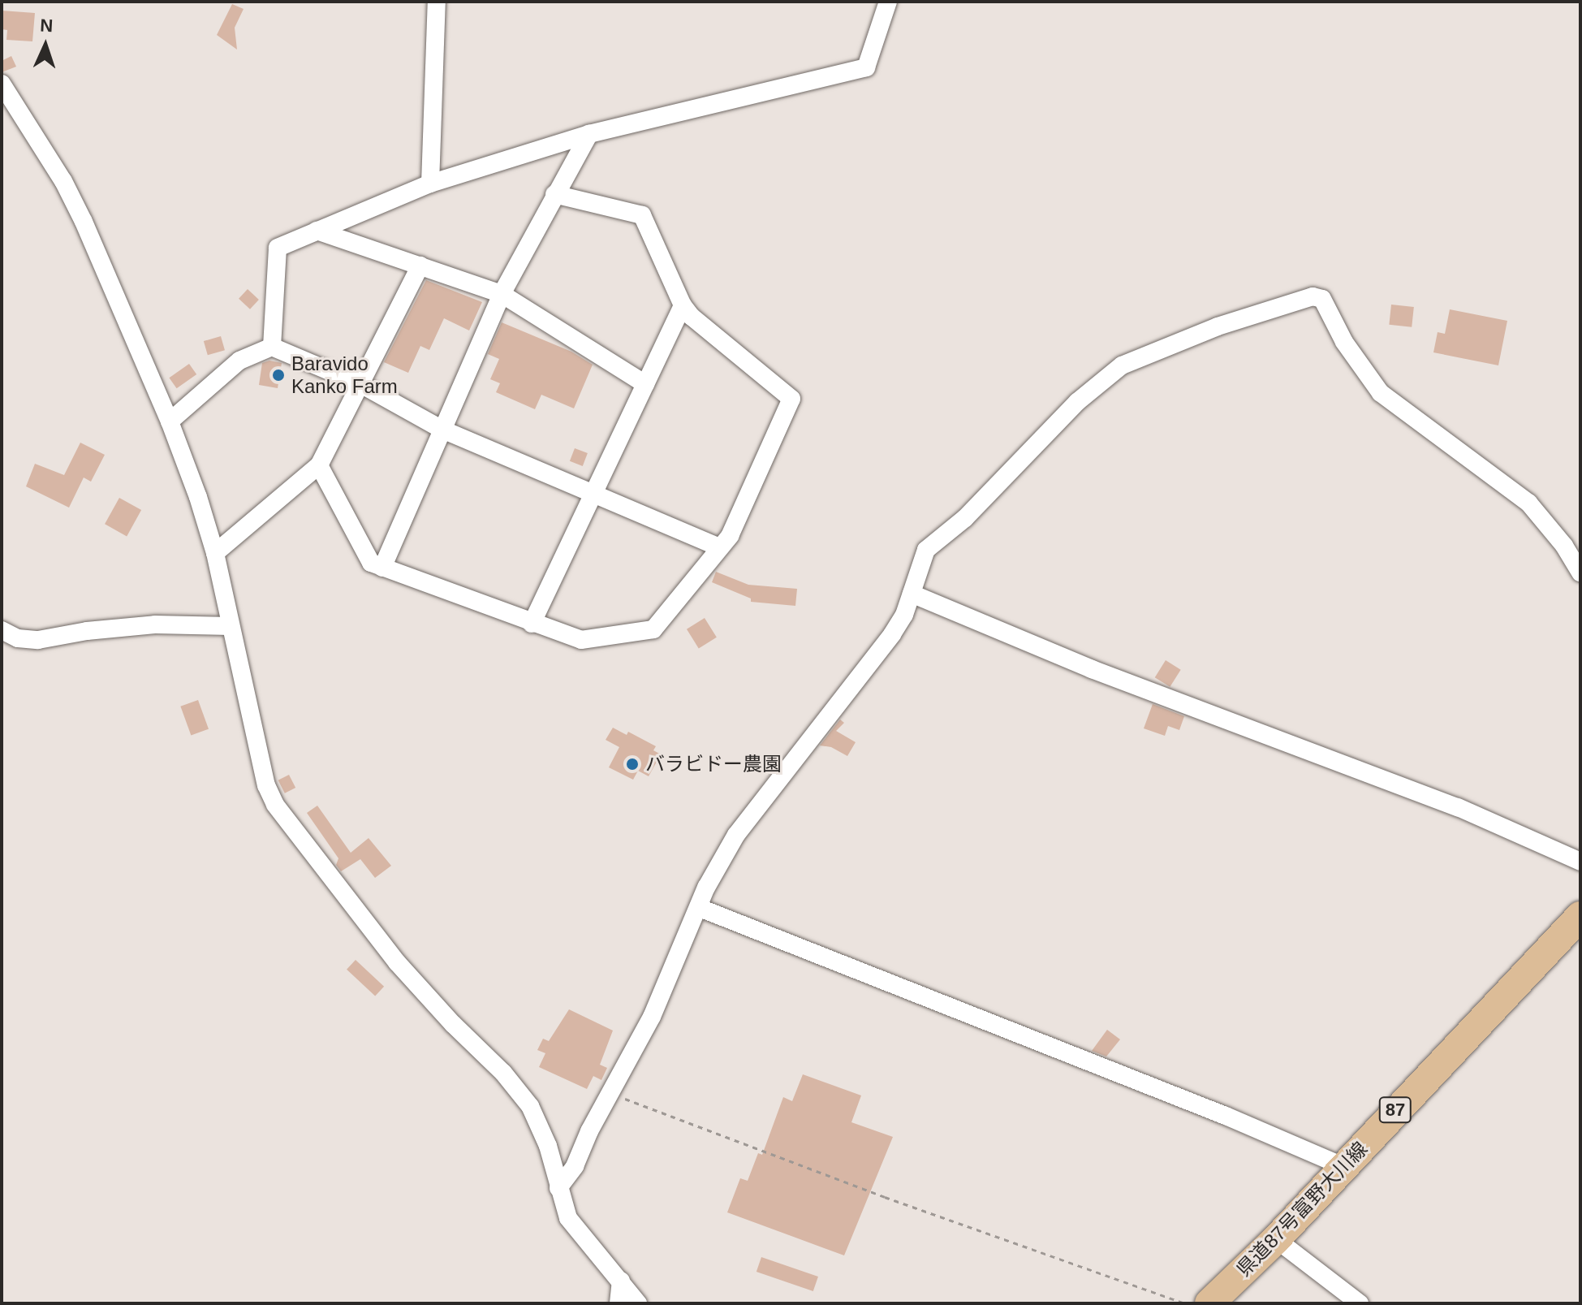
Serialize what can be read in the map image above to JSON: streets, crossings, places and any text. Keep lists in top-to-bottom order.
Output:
{
  "streets": {
    "main road": ["87", "県道87号富野大川線"]
  },
  "places": ["Baravido Kanko Farm", "バラビドー農園"],
  "north": "top"
}
